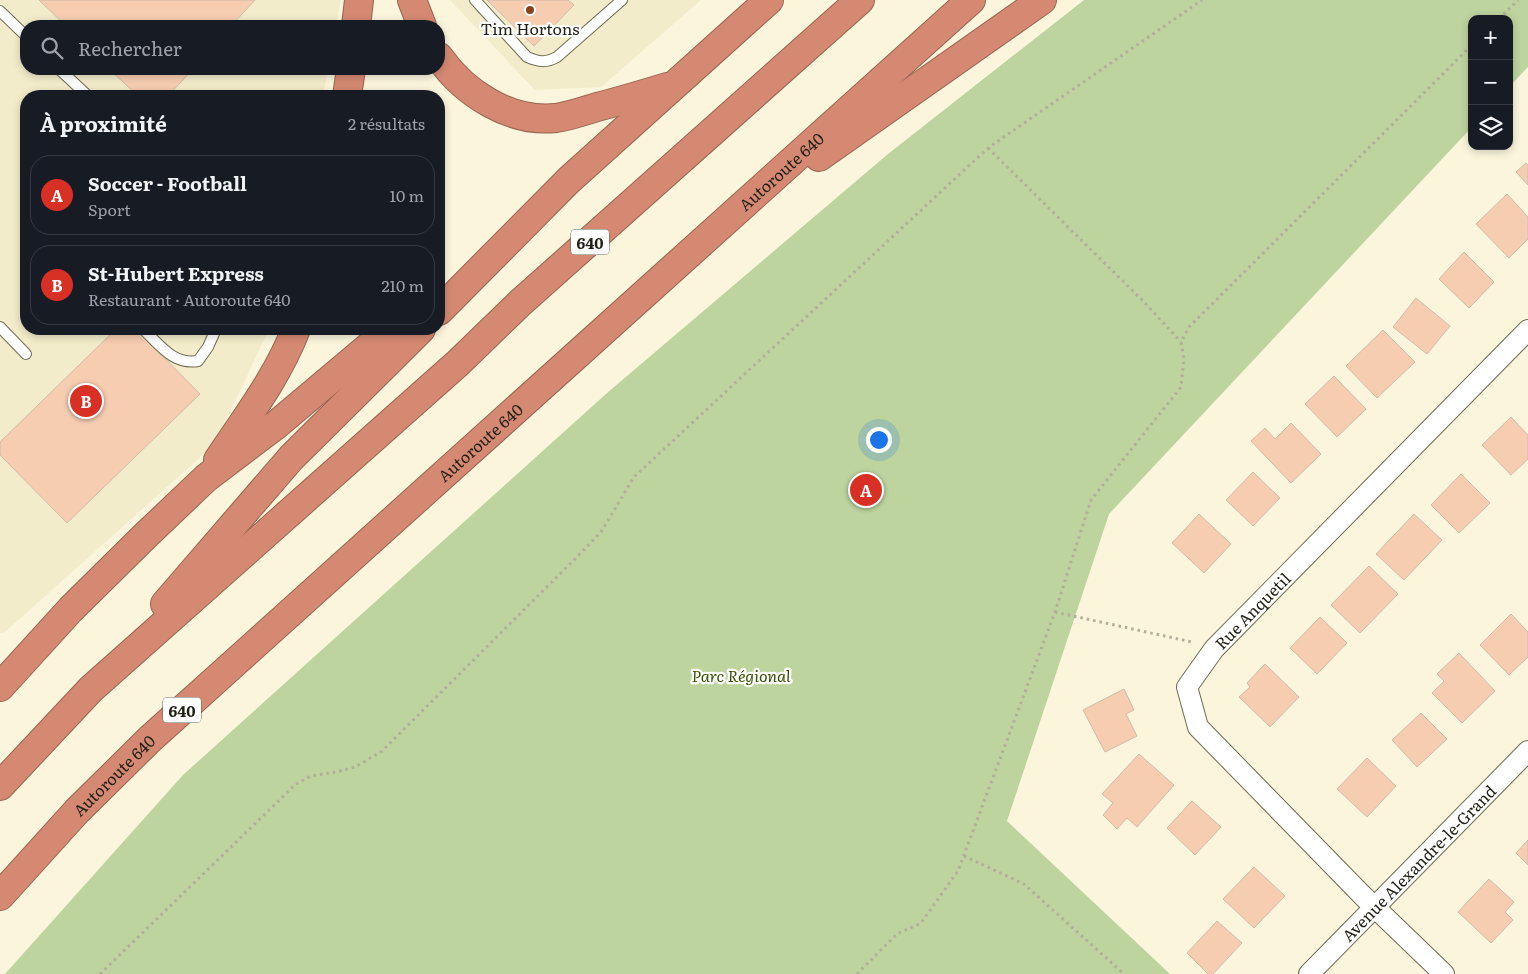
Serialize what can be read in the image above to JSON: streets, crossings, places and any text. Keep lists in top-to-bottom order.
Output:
{
  "streets": {
    "highway": ["Autoroute 640", "640"],
    "street": ["Rue Anquetil", "Avenue Alexandre-le-Grand"]
  },
  "crossings": [
    ["Rue Anquetil", "Avenue Alexandre-le-Grand"]
  ],
  "parks": ["Parc Régional"],
  "places": ["Tim Hortons"],
  "page": {
    "map_buttons": ["+", "−"],
    "search": "Rechercher",
    "heading": ["À proximité", "2 résultats"],
    "list": [
      {
        "mark": "A",
        "name": "Soccer - Football",
        "note": "Sport",
        "value": "10 m"
      },
      {
        "mark": "B",
        "name": "St-Hubert Express",
        "note": "Restaurant · Autoroute 640",
        "value": "210 m"
      }
    ],
    "pins": ["B", "A"]
  }
}
